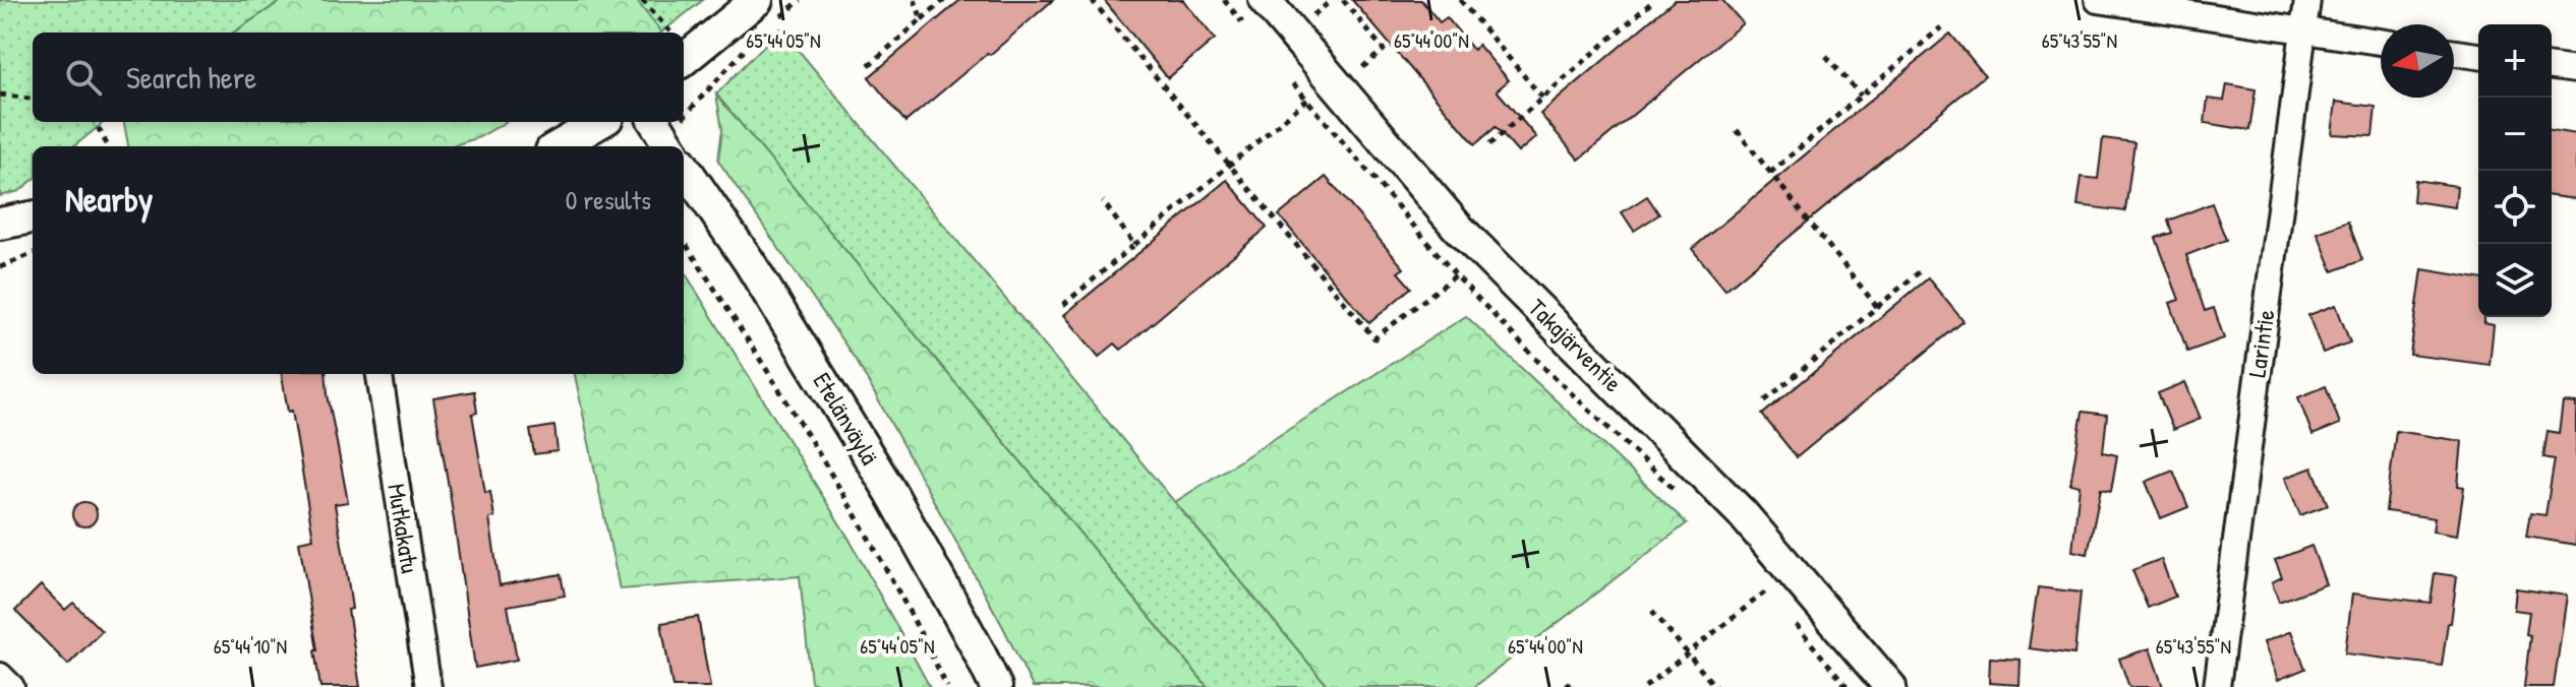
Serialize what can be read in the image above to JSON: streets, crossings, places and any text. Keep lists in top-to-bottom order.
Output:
{
  "streets": {
    "street": [
      "Larintie",
      "Takajärventie",
      "Etelänväylä",
      "Mutkakatu"
    ]
  },
  "north": "left",
  "page": {
    "map_buttons": ["+", "−"],
    "search": "Search here",
    "heading": ["Nearby", "0 results"]
  },
  "coordinates": [
    "65°44'05\"N",
    "65°44'00\"N",
    "65°43'55\"N",
    "65°44'10\"N"
  ]
}
